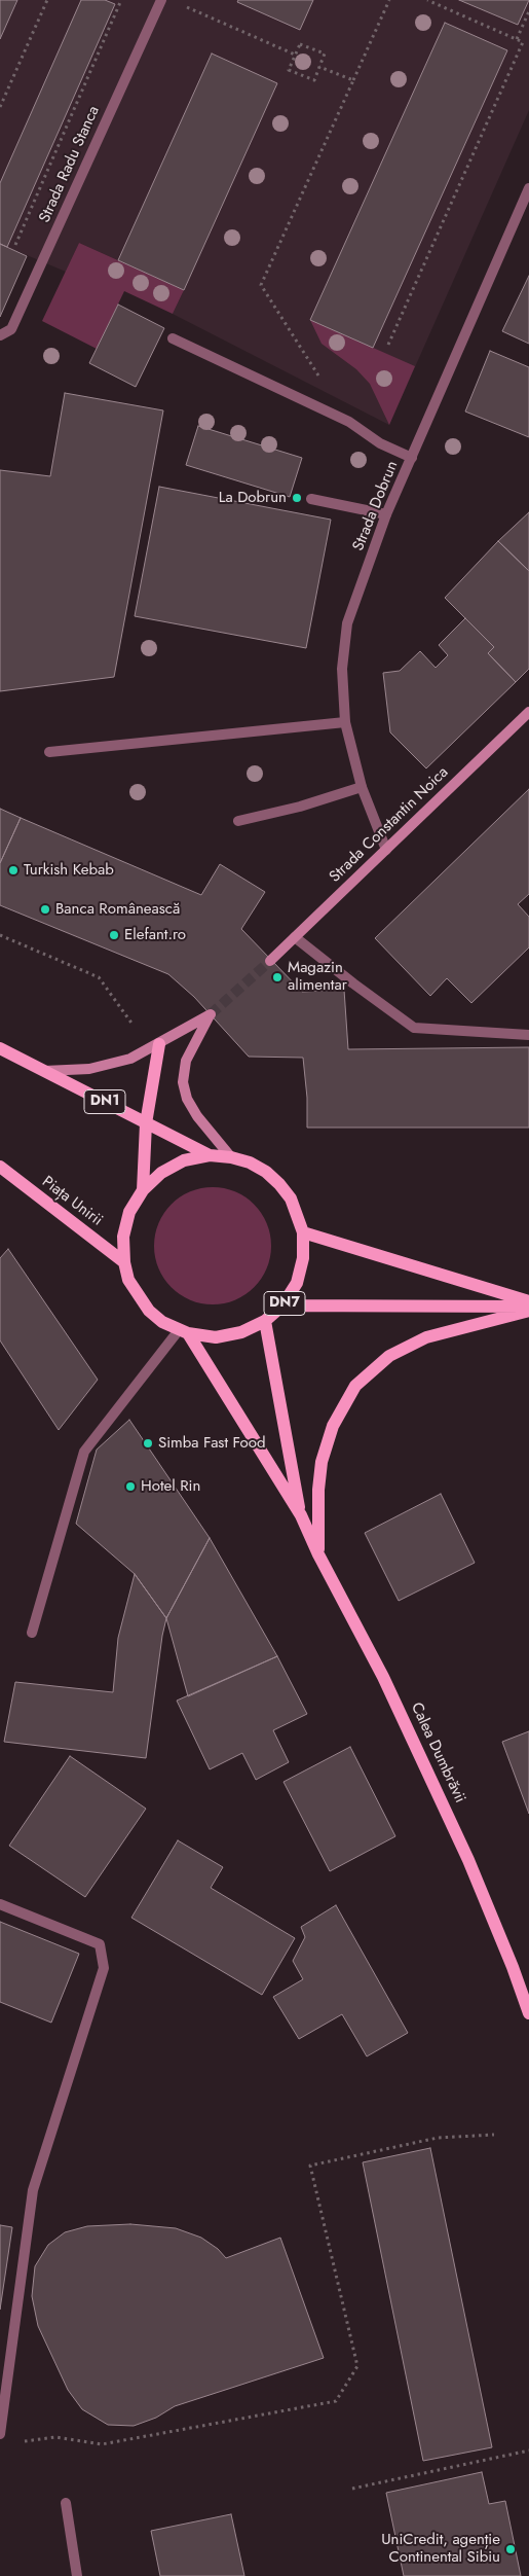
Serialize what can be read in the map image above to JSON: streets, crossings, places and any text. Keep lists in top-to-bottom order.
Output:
{
  "streets": {
    "main road": [
      "Strada Constantin Noica",
      "DN1",
      "Piața Unirii",
      "DN7",
      "Calea Dumbrăvii"
    ],
    "street": ["Strada Radu Stanca", "Strada Dobrun"]
  },
  "crossings": [
    ["Strada Dobrun", "Strada Constantin Noica"],
    ["DN1", "Piața Unirii"],
    ["DN1", "DN7"],
    ["DN1", "Calea Dumbrăvii"],
    ["Piața Unirii", "DN7"],
    ["Piața Unirii", "Calea Dumbrăvii"],
    ["DN7", "Calea Dumbrăvii"]
  ],
  "places": [
    "La Dobrun",
    "Turkish Kebab",
    "Banca Românească",
    "Elefant.ro",
    "Magazin alimentar",
    "Simba Fast Food",
    "Hotel Rin",
    "UniCredit, agenție Continental Sibiu"
  ]
}
